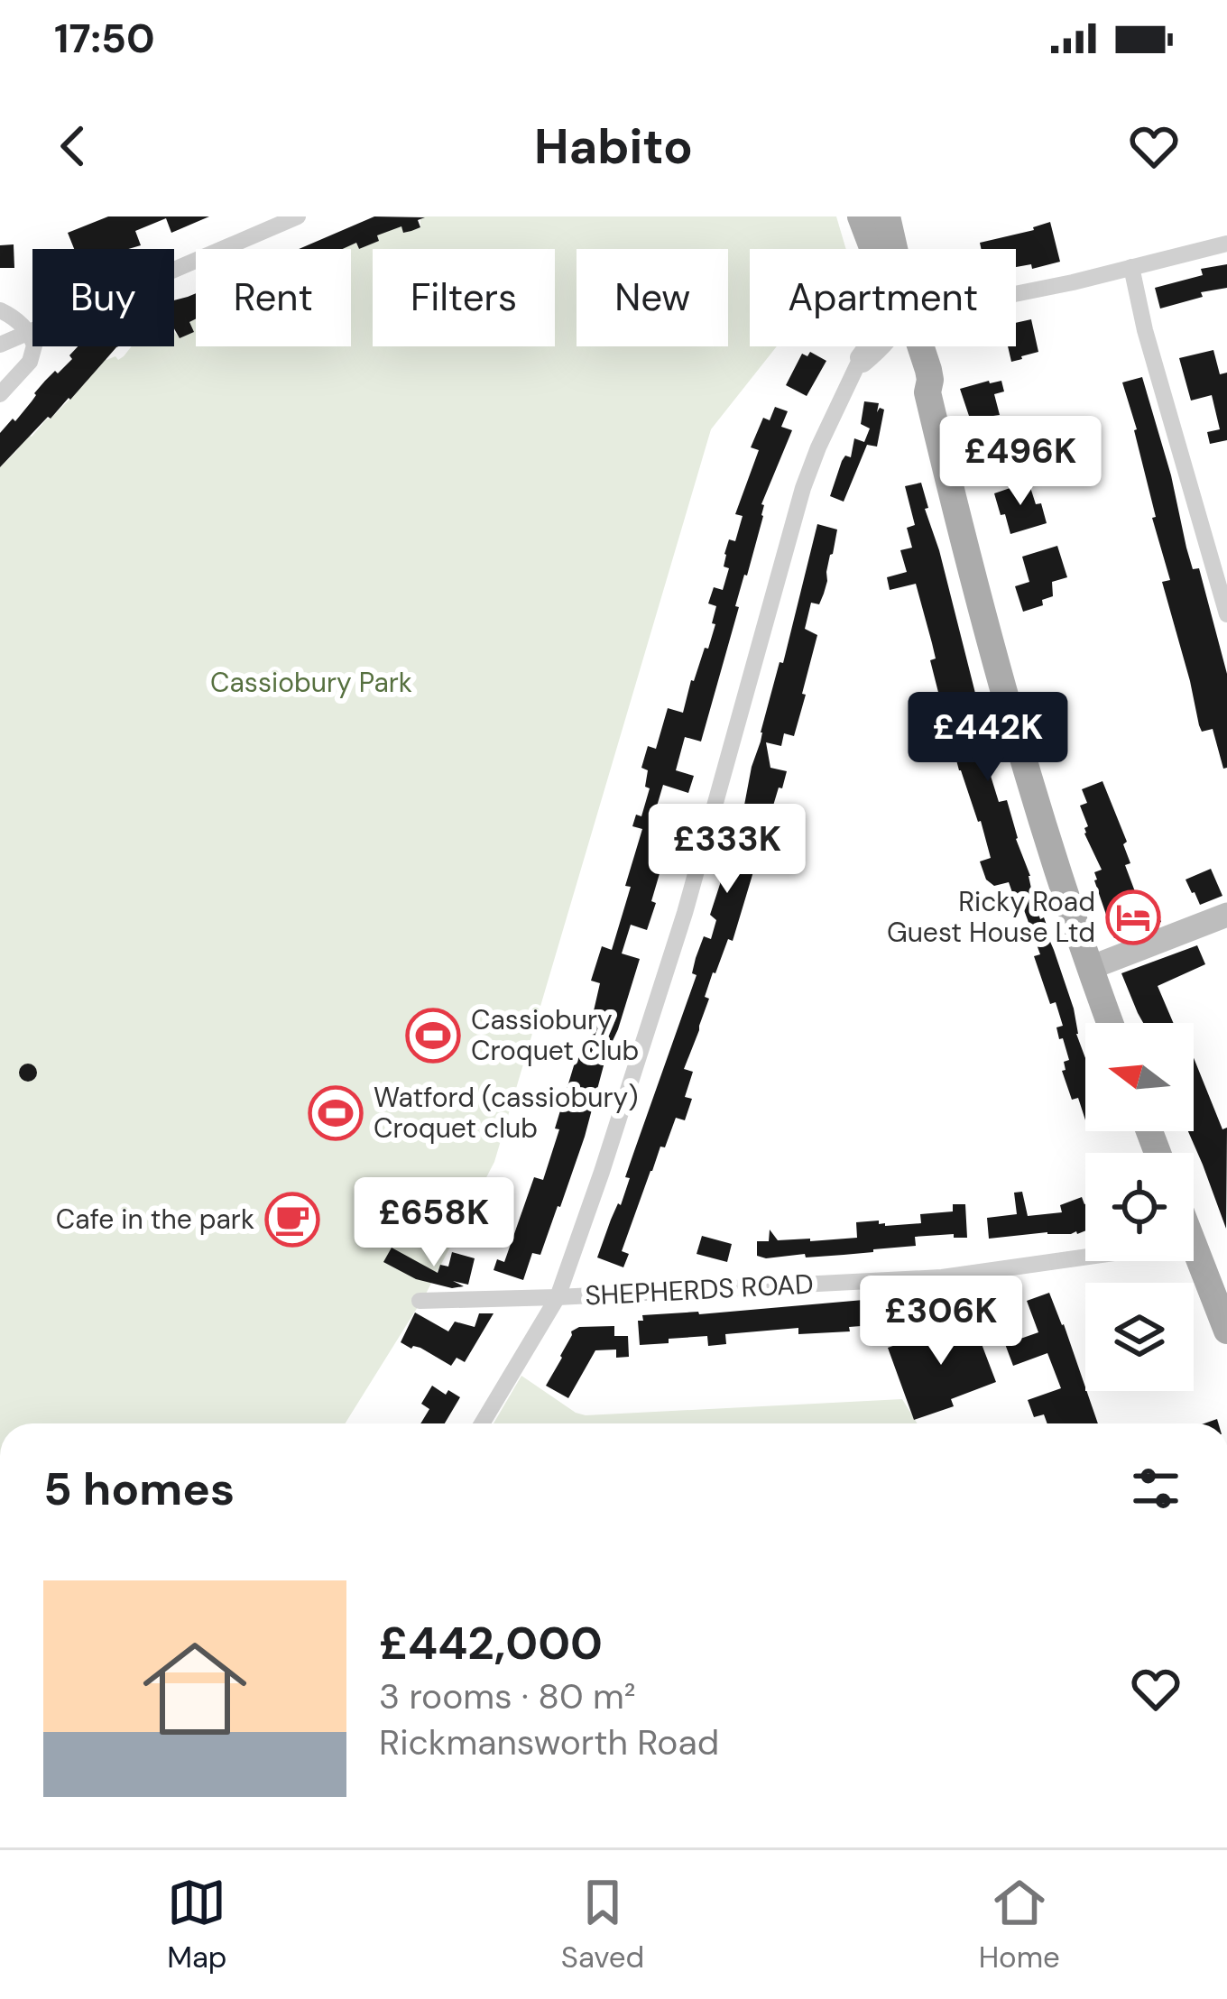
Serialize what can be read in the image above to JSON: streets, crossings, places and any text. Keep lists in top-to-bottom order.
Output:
{
  "streets": {
    "street": ["SHEPHERDS ROAD"]
  },
  "parks": ["Cassiobury Park"],
  "places": {
    "hotel": ["Ricky Road Guest House Ltd"],
    "sports": ["Cassiobury Croquet Club", "Watford (cassiobury) Croquet club"],
    "cafe": ["Cafe in the park"]
  },
  "north": "left",
  "page": {
    "status": "17:50",
    "header": "Habito",
    "chip": [
      "Buy",
      "Rent",
      "Filters",
      "New",
      "Apartment"
    ],
    "price": [
      "£496K",
      "£442K",
      "£333K",
      "£658K",
      "£306K"
    ],
    "heading": "5 homes",
    "list": [
      {
        "name": "£442,000",
        "note": "3 rooms · 80 m² · Rickmansworth Road"
      }
    ],
    "tabs": ["Map", "Saved", "Home"]
  }
}
